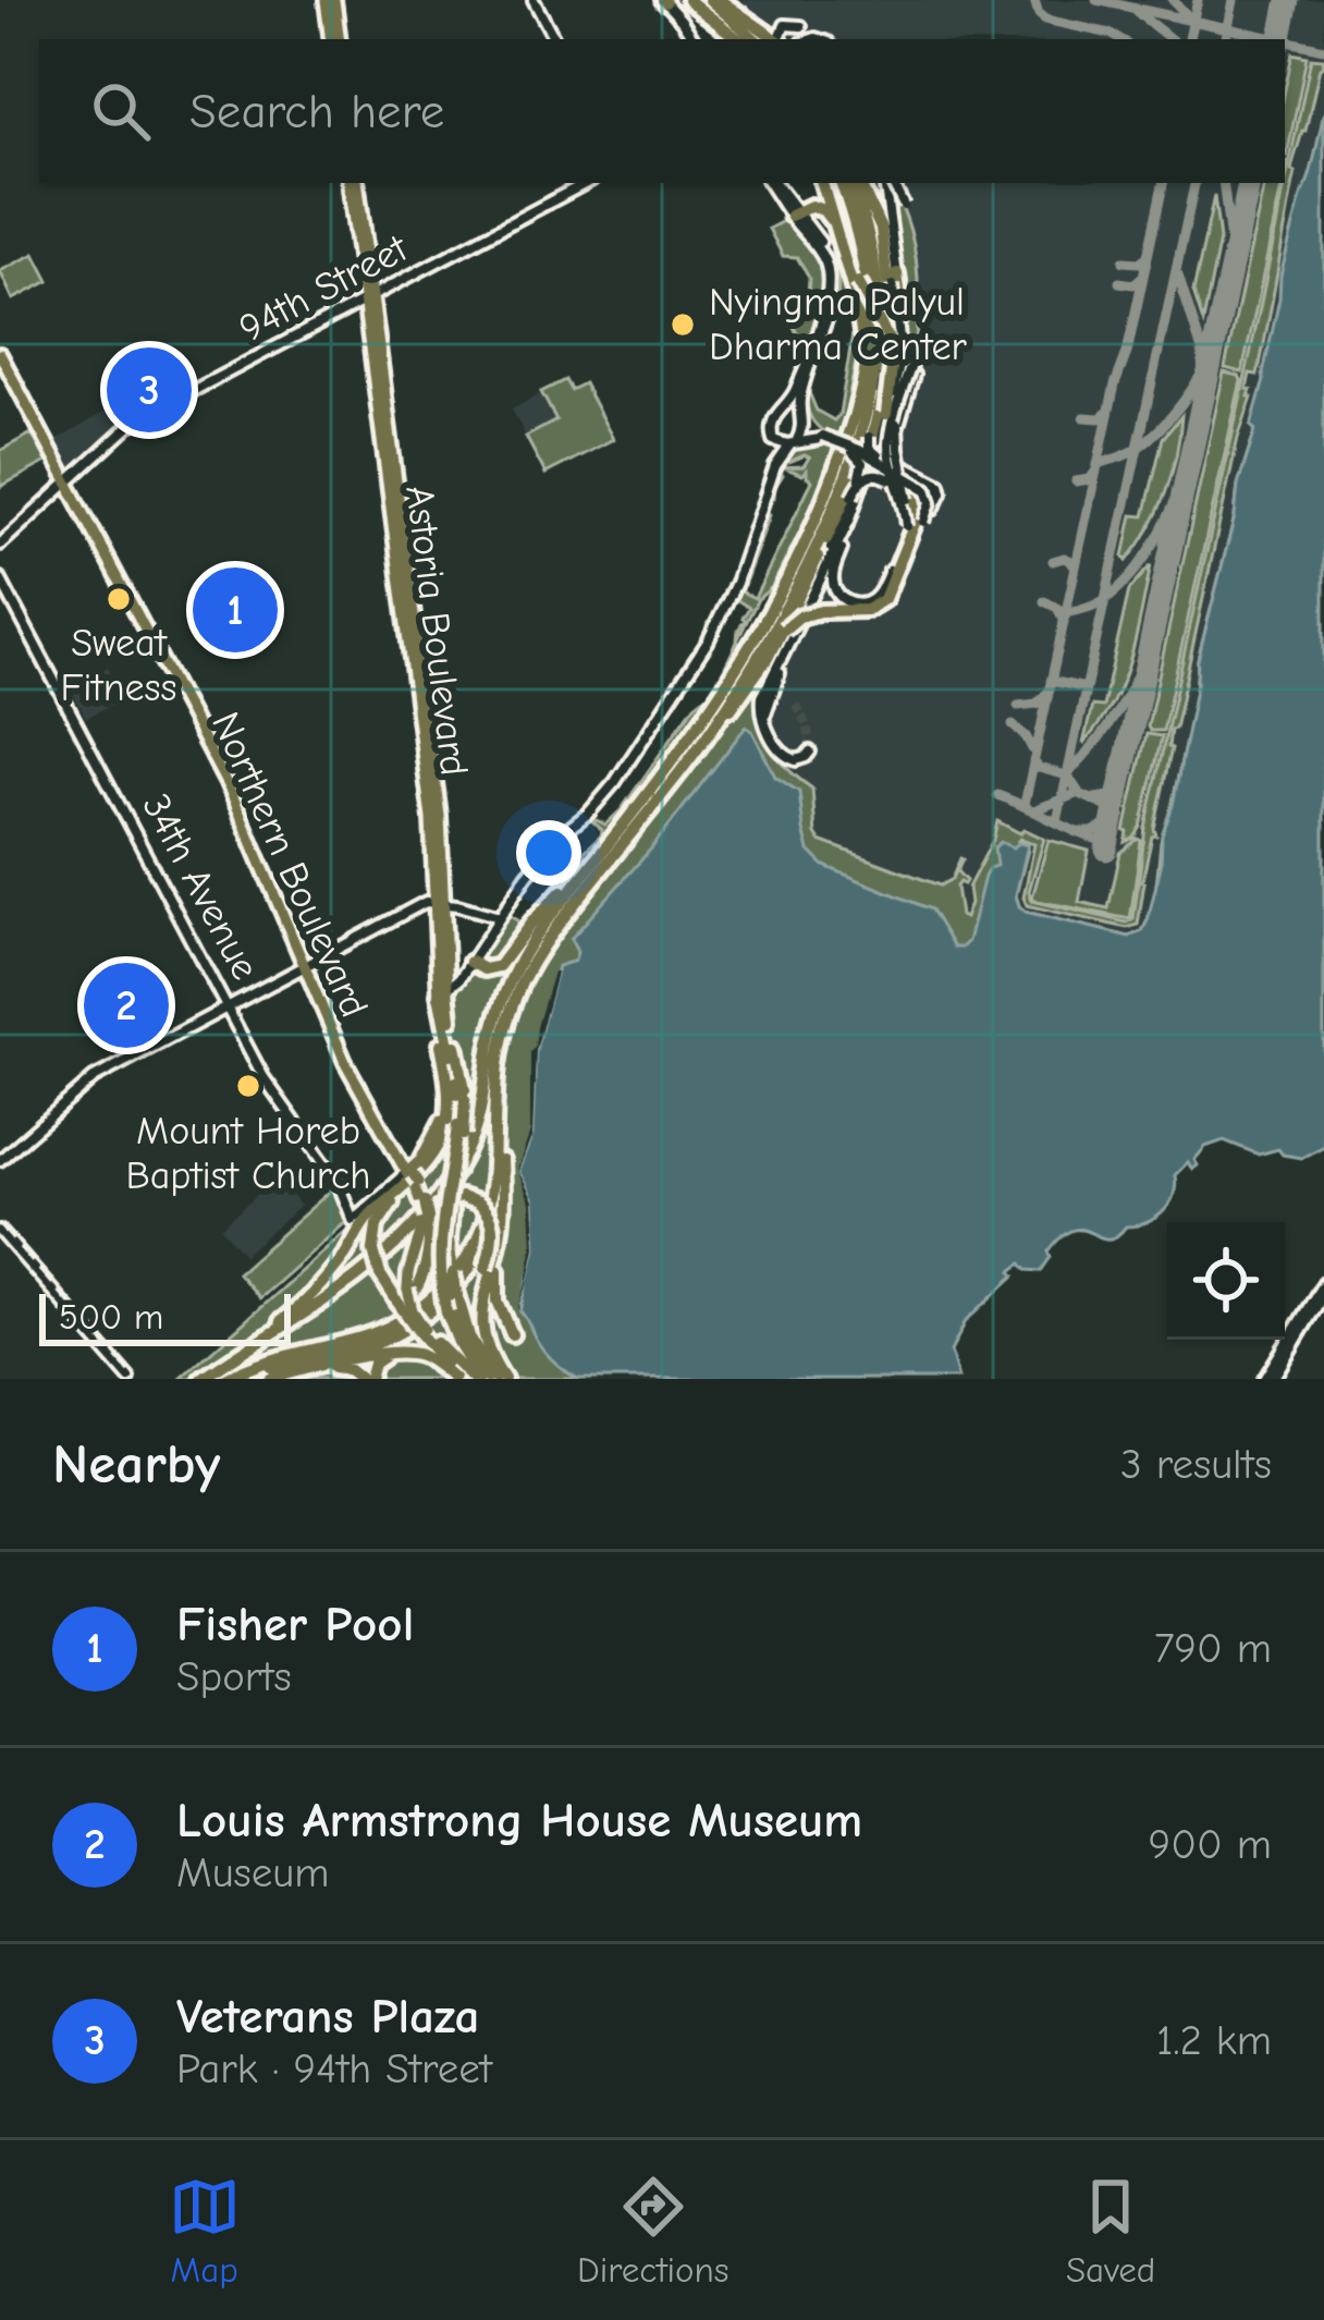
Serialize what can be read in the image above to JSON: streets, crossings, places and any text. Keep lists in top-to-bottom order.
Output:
{
  "streets": {
    "main road": ["Astoria Boulevard", "Northern Boulevard"],
    "street": ["94th Street", "34th Avenue"]
  },
  "crossings": [
    ["94th Street", "Astoria Boulevard"],
    ["94th Street", "Northern Boulevard"],
    ["Astoria Boulevard", "Northern Boulevard"]
  ],
  "places": ["Nyingma Palyul Dharma Center", "Sweat Fitness", "Mount Horeb Baptist Church"],
  "scale_bar": "500 m",
  "page": {
    "search": "Search here",
    "pins": ["3", "1", "2"],
    "scale": "500 m",
    "heading": ["Nearby", "3 results"],
    "list": [
      {
        "mark": "1",
        "name": "Fisher Pool",
        "note": "Sports",
        "value": "790 m"
      },
      {
        "mark": "2",
        "name": "Louis Armstrong House Museum",
        "note": "Museum",
        "value": "900 m"
      },
      {
        "mark": "3",
        "name": "Veterans Plaza",
        "note": "Park · 94th Street",
        "value": "1.2 km"
      }
    ],
    "nav": ["Map", "Directions", "Saved"]
  }
}
